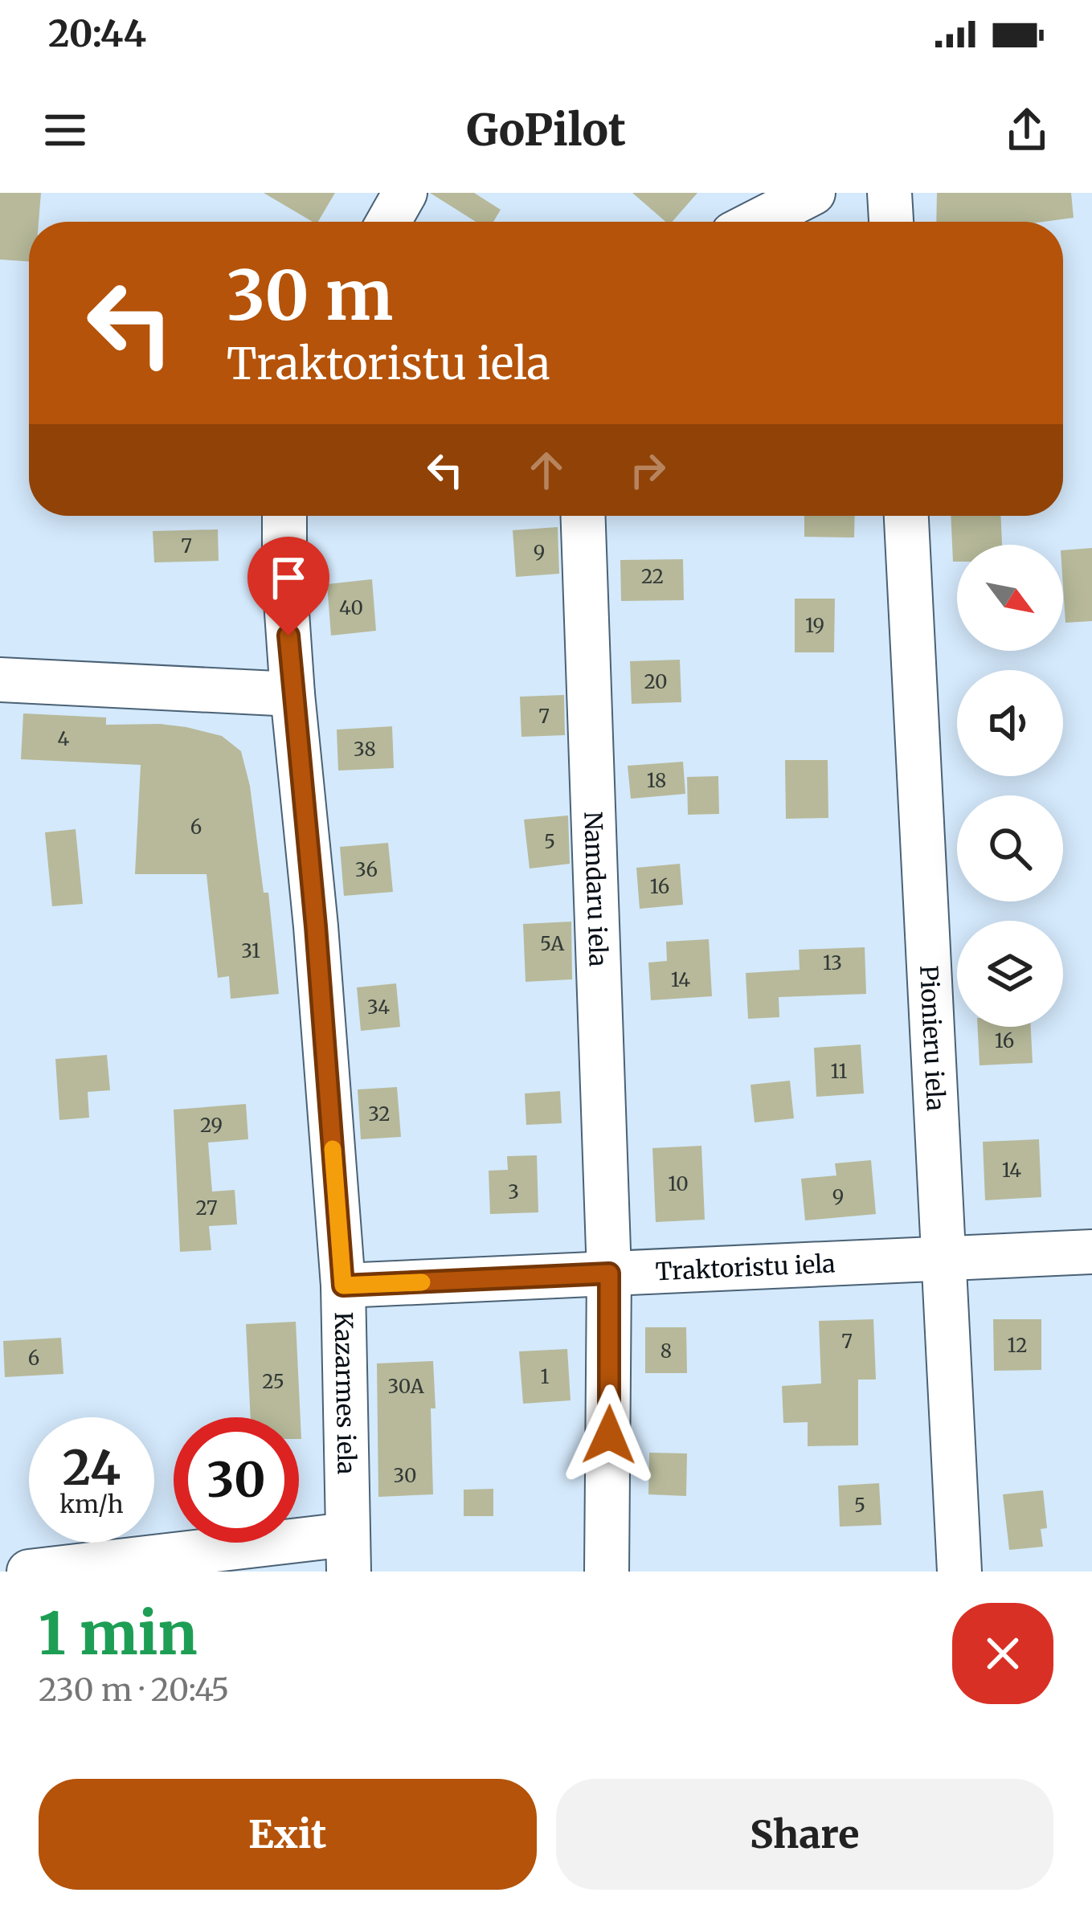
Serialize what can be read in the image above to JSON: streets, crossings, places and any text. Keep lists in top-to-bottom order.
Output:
{
  "streets": {
    "street": [
      "Namdaru iela",
      "Pionieru iela",
      "Traktoristu iela",
      "Kazarmes iela"
    ]
  },
  "crossings": [
    ["Namdaru iela", "Traktoristu iela"],
    ["Pionieru iela", "Traktoristu iela"],
    ["Traktoristu iela", "Kazarmes iela"]
  ],
  "house_numbers": [
    "7",
    "9",
    "22",
    "40",
    "19",
    "20",
    "7",
    "4",
    "38",
    "18",
    "6",
    "5",
    "36",
    "16",
    "5A",
    "31",
    "13",
    "14",
    "34",
    "16",
    "11",
    "32",
    "29",
    "14",
    "10",
    "3",
    "9",
    "27",
    "7",
    "12",
    "8",
    "6",
    "1",
    "25",
    "30A",
    "30",
    "5"
  ],
  "north": "bottom right",
  "page": {
    "status": "20:44",
    "header": "GoPilot",
    "turn": ["30 m", "Traktoristu iela"],
    "speed": "24 km/h",
    "limit": "30",
    "heading": ["1 min", "230 m · 20:45"],
    "buttons": ["Exit", "Share"]
  }
}
